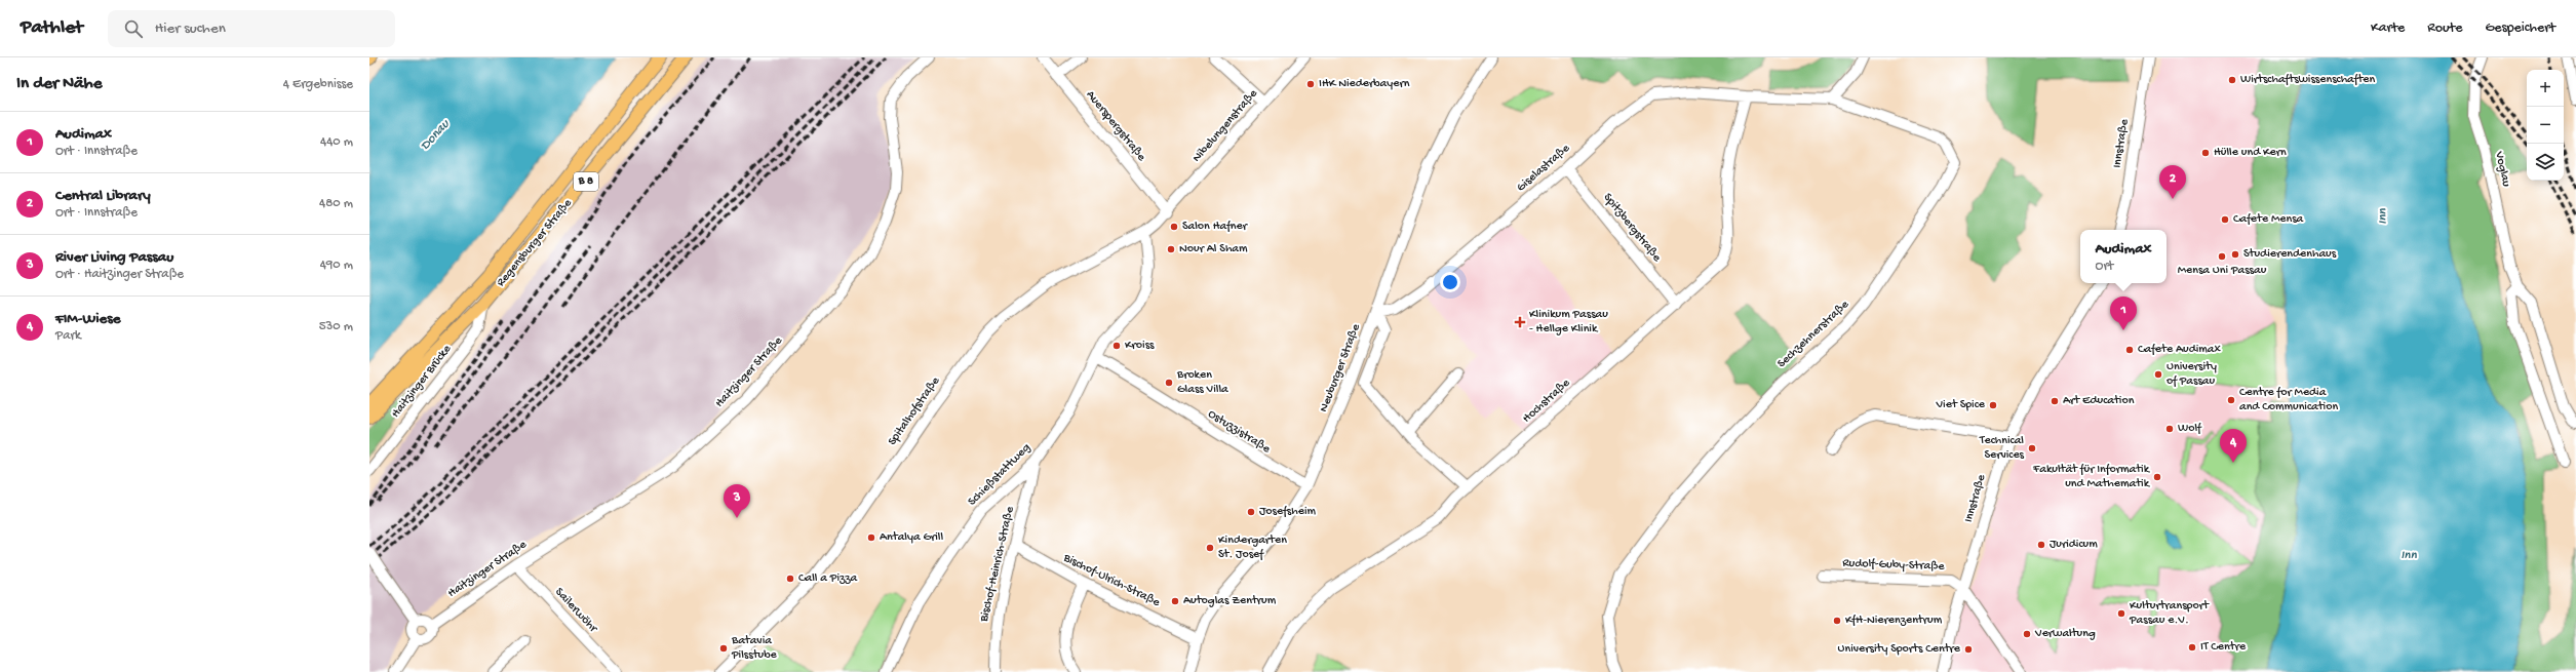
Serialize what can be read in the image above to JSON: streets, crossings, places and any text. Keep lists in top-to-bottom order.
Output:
{
  "streets": {
    "main road": ["B 8", "Regensburger Straße"],
    "street": [
      "Auerspergstraße",
      "Nibelungenstraße",
      "Innstraße",
      "Giselastraße",
      "Voglau",
      "Spitzbergstraße",
      "Sechzehnerstraße",
      "Neuburger Straße",
      "Haitzinger Straße",
      "Haitzinger Brücke",
      "Hochstraße",
      "Spitalhofstraße",
      "Ostuzzistraße",
      "Schießstattweg",
      "Bischof-Heinrich-Straße",
      "Rudolf-Guby-Straße",
      "Bischof-Ulrich-Straße",
      "Sailerwöhr"
    ]
  },
  "crossings": [
    ["Auerspergstraße", "Nibelungenstraße"],
    ["Auerspergstraße", "Spitalhofstraße"],
    ["Nibelungenstraße", "Spitalhofstraße"],
    ["Innstraße", "Rudolf-Guby-Straße"],
    ["Giselastraße", "Spitzbergstraße"],
    ["Giselastraße", "Sechzehnerstraße"],
    ["Giselastraße", "Neuburger Straße"],
    ["Giselastraße", "Hochstraße"],
    ["B 8", "Regensburger Straße"],
    ["B 8", "Haitzinger Brücke"],
    ["Spitzbergstraße", "Hochstraße"],
    ["Regensburger Straße", "Haitzinger Brücke"],
    ["Sechzehnerstraße", "Hochstraße"],
    ["Neuburger Straße", "Ostuzzistraße"],
    ["Neuburger Straße", "Bischof-Ulrich-Straße"],
    ["Haitzinger Straße", "Sailerwöhr"],
    ["Spitalhofstraße", "Schießstattweg"],
    ["Ostuzzistraße", "Schießstattweg"],
    ["Schießstattweg", "Bischof-Heinrich-Straße"],
    ["Bischof-Heinrich-Straße", "Bischof-Ulrich-Straße"]
  ],
  "water": ["Donau", "Inn"],
  "places": {
    "other": [
      "Wirtschaftswissenschaften",
      "IHK Niederbayern",
      "Hülle und Kern",
      "Cafete Mensa",
      "Salon Hafner",
      "Nour Al Sham",
      "Studierendenhaus",
      "Mensa Uni Passau",
      "Kroiss",
      "Cafete Audimax",
      "University of Passau",
      "Broken Glass Villa",
      "Centre for Media and Communication",
      "Art Education",
      "Viet Spice",
      "Wolf",
      "Technical Services",
      "Fakultät für Informatik und Mathematik",
      "Josefsheim",
      "Antalya Grill",
      "Juridicum",
      "Kindergarten St. Josef",
      "Call a Pizza",
      "Autoglas Zentrum",
      "Kulturtransport Passau e.V.",
      "KfH-Nierenzentrum",
      "Verwaltung",
      "IT Centre",
      "Batavia Pilsstube",
      "University Sports Centre"
    ],
    "health": ["Klinikum Passau - Hellge Klinik"]
  },
  "page": {
    "header": "Pathlet",
    "search": "Hier suchen",
    "nav": ["Karte", "Route", "Gespeichert"],
    "heading": ["In der Nähe", "4 Ergebnisse"],
    "map_buttons": ["+", "−"],
    "list": [
      {
        "mark": "1",
        "name": "Audimax",
        "note": "Ort · Innstraße",
        "value": "440 m"
      },
      {
        "mark": "2",
        "name": "Central Library",
        "note": "Ort · Innstraße",
        "value": "480 m"
      },
      {
        "mark": "3",
        "name": "River Living Passau",
        "note": "Ort · Haitzinger Straße",
        "value": "490 m"
      },
      {
        "mark": "4",
        "name": "FIM-Wiese",
        "note": "Park",
        "value": "530 m"
      }
    ],
    "pins": [
      "2",
      "1",
      "4",
      "3"
    ],
    "popup": ["Audimax", "Ort"]
  }
}
